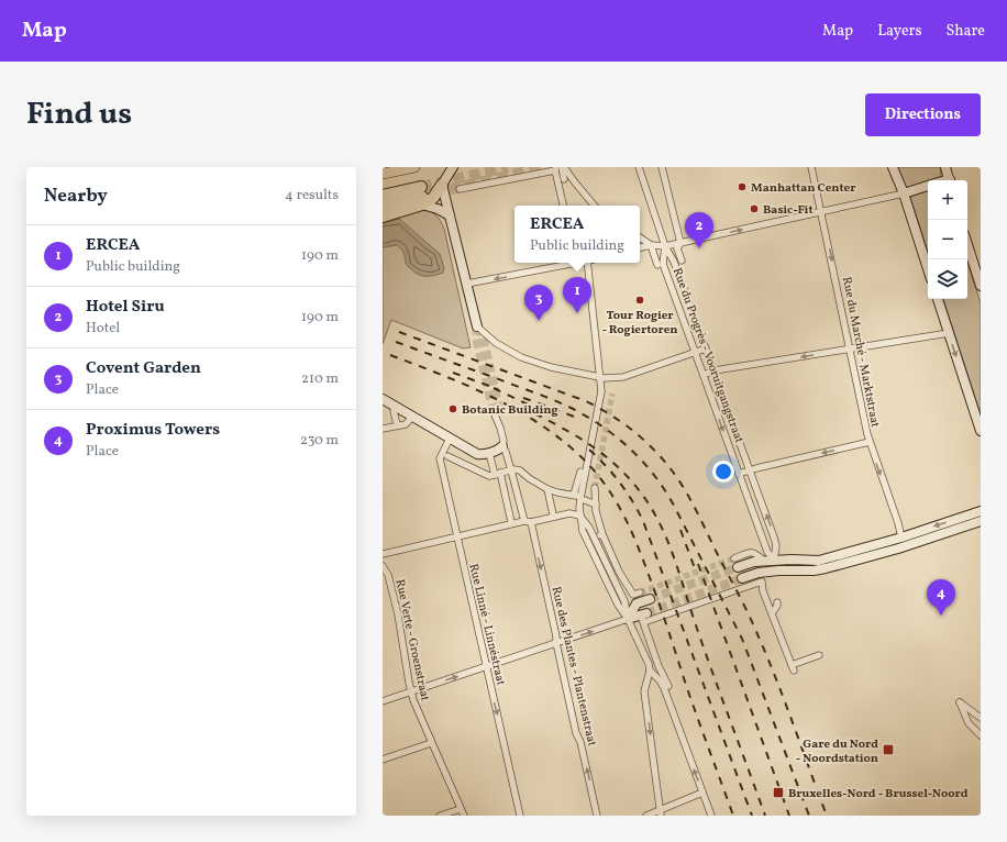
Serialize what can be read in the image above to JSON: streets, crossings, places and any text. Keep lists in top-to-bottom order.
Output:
{
  "streets": {
    "street": [
      "Rue du Marché - Marktstraat",
      "Rue du Progrès - Vooruitgangstraat",
      "Rue Linné - Linnéstraat",
      "Rue Verte - Groenstraat",
      "Rue des Plantes - Plantenstraat"
    ]
  },
  "one_way": ["Rue du Marché - Marktstraat", "Rue Linné - Linnéstraat"],
  "places": {
    "other": [
      "Manhattan Center",
      "Basic-Fit",
      "Tour Rogier - Rogiertoren",
      "Botanic Building"
    ],
    "transit": ["Gare du Nord - Noordstation", "Bruxelles-Nord - Brussel-Noord"]
  },
  "page": {
    "header": "Map",
    "nav": ["Map", "Layers", "Share"],
    "title": "Find us",
    "buttons": "Directions",
    "heading": ["Nearby", "4 results"],
    "map_buttons": ["+", "−"],
    "popup": ["ERCEA", "Public building"],
    "pins": [
      "2",
      "1",
      "3",
      "4"
    ],
    "list": [
      {
        "mark": "1",
        "name": "ERCEA",
        "note": "Public building",
        "value": "190 m"
      },
      {
        "mark": "2",
        "name": "Hotel Siru",
        "note": "Hotel",
        "value": "190 m"
      },
      {
        "mark": "3",
        "name": "Covent Garden",
        "note": "Place",
        "value": "210 m"
      },
      {
        "mark": "4",
        "name": "Proximus Towers",
        "note": "Place",
        "value": "230 m"
      }
    ]
  }
}
